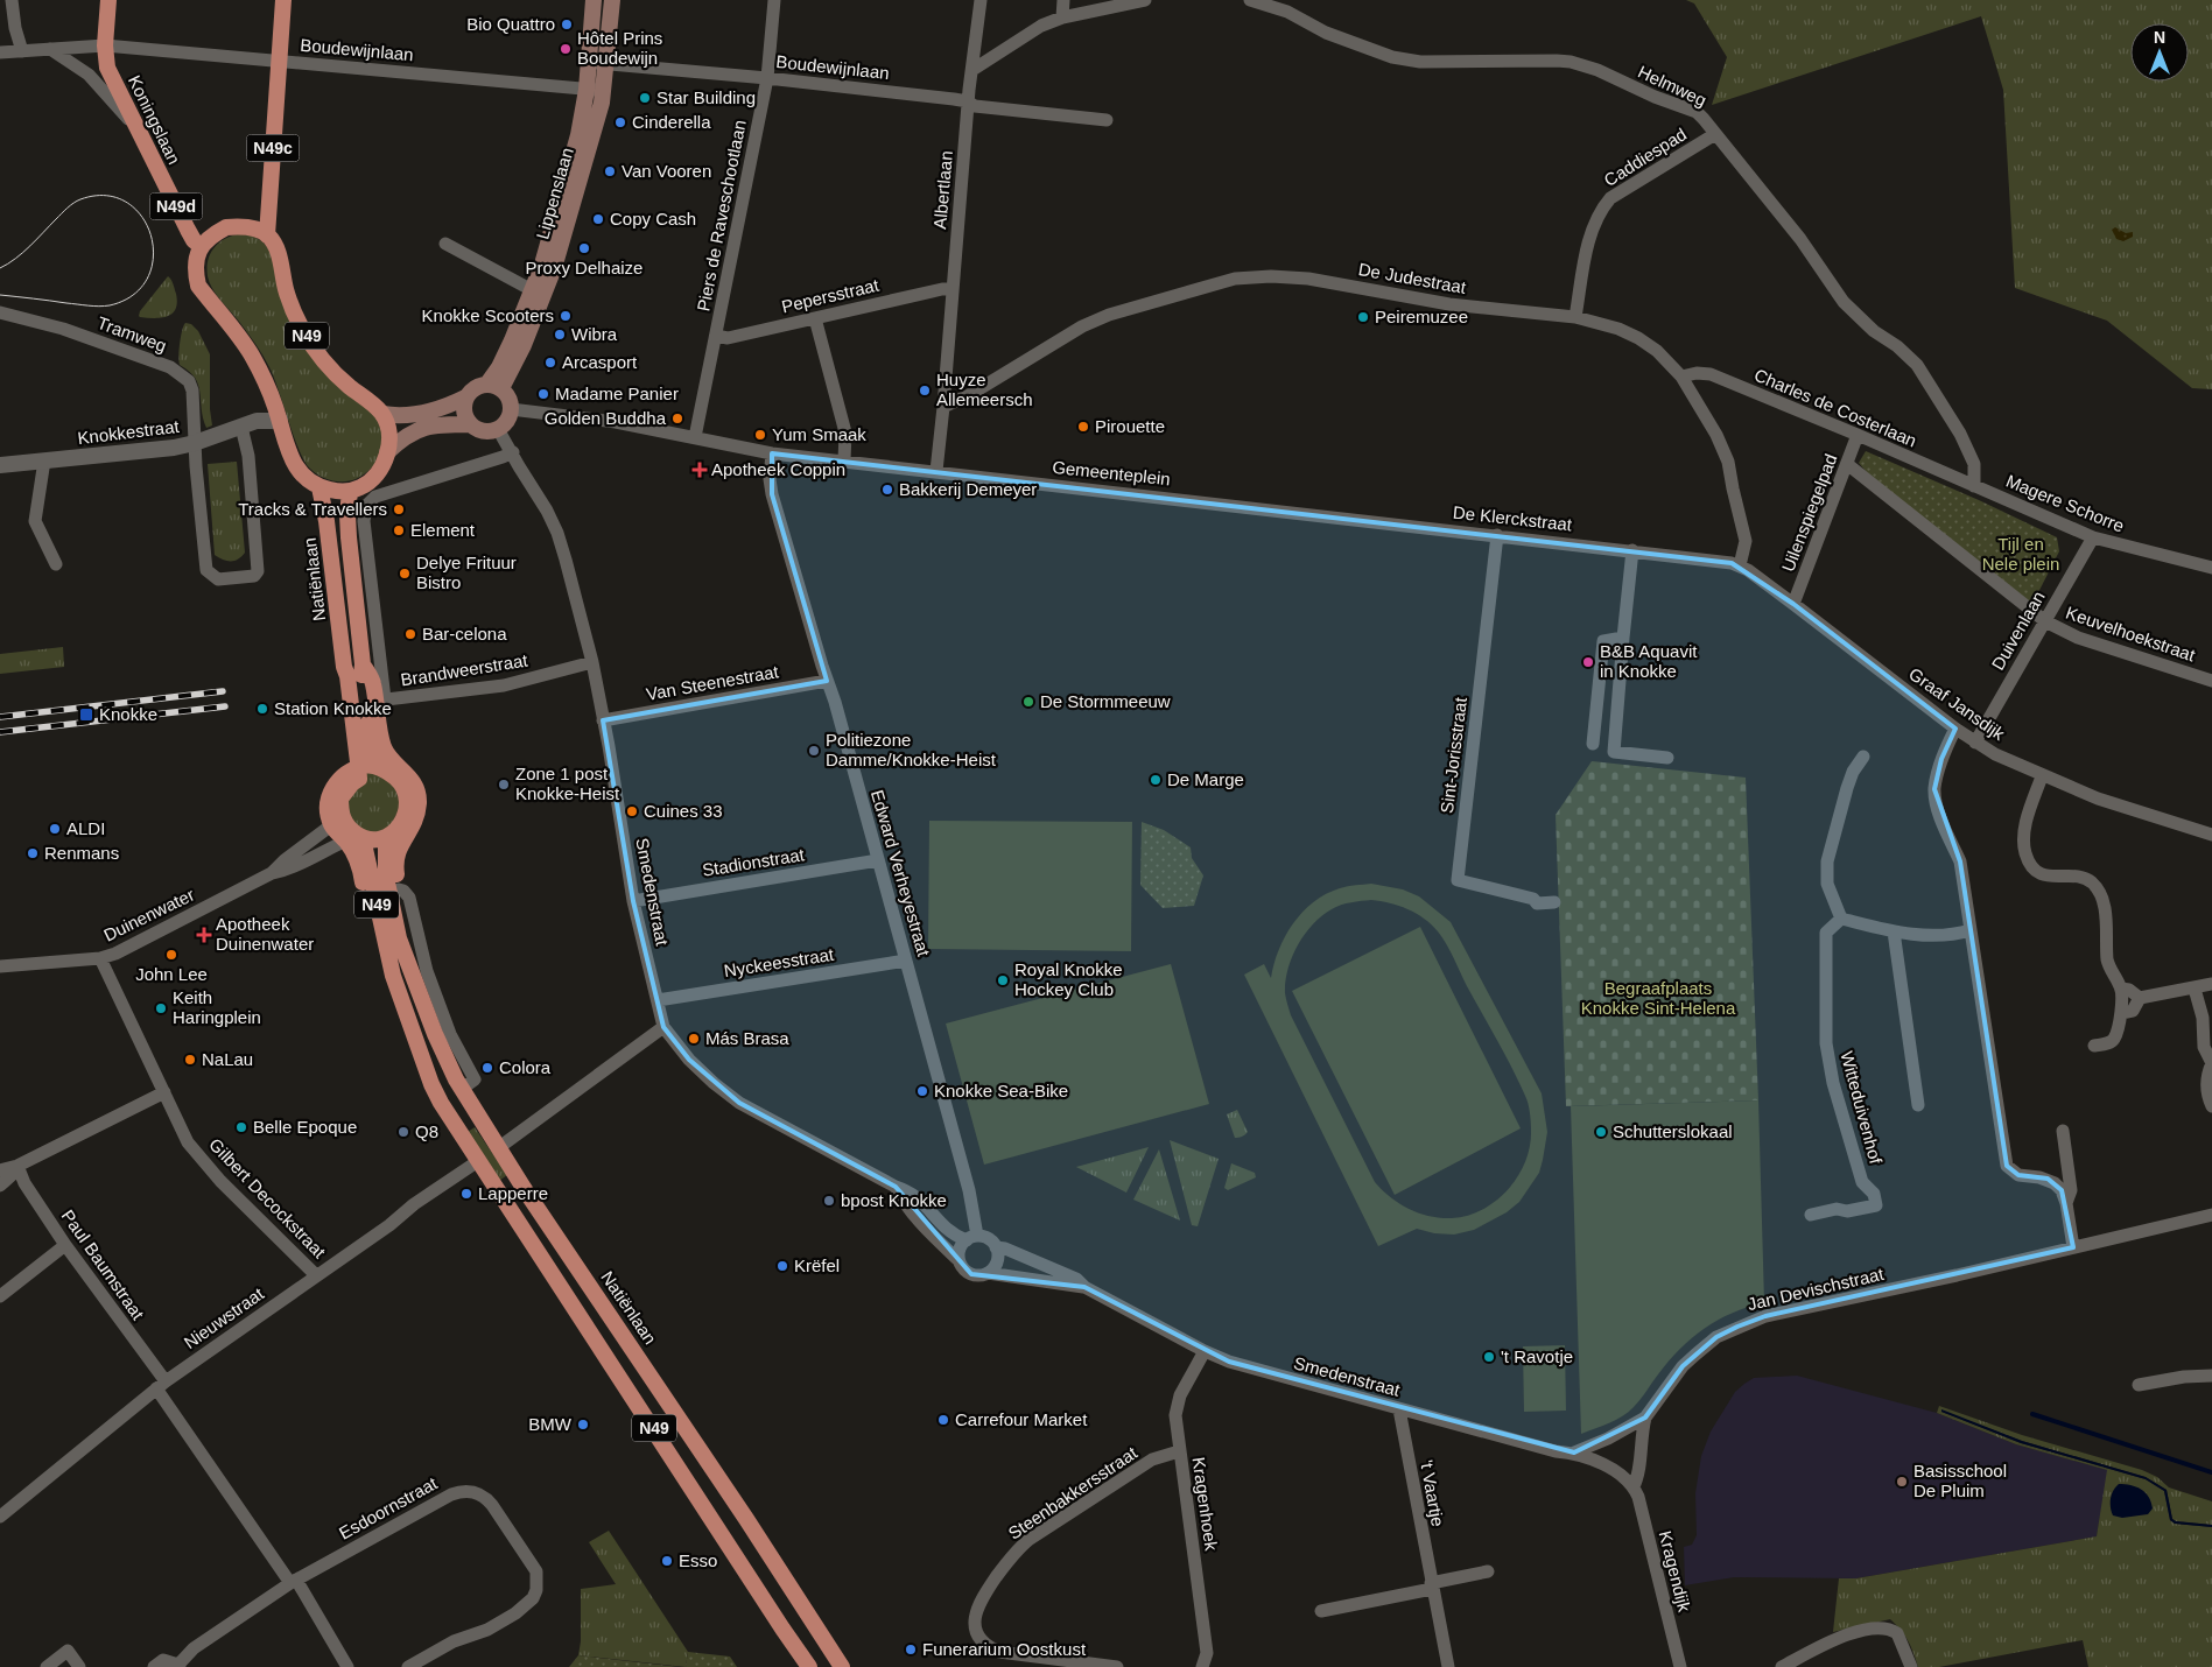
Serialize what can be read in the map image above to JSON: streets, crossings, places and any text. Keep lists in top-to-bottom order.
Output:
{
  "streets": {
    "main road": [
      "Koningslaan",
      "N49c",
      "Lippenslaan",
      "N49d",
      "N49",
      "Natiënlaan"
    ],
    "street": [
      "Boudewijnlaan",
      "Helmweg",
      "Caddiespad",
      "Albertlaan",
      "Piers de Raveschootlaan",
      "De Judestraat",
      "Pepersstraat",
      "Tramweg",
      "Charles de Costerlaan",
      "Knokkestraat",
      "Gemeenteplein",
      "Magere Schorre",
      "Uilenspiegelpad",
      "De Klerckstraat",
      "Duivenlaan",
      "Keuvelhoekstraat",
      "Brandweerstraat",
      "Van Steenestraat",
      "Graaf Jansdijk",
      "Sint-Jorisstraat",
      "Stadionstraat",
      "Edward Verheyestraat",
      "Smedenstraat",
      "Duinenwater",
      "Nyckeesstraat",
      "Witteduivenhof",
      "Gilbert Decockstraat",
      "Paul Baumstraat",
      "Jan Devischstraat",
      "Nieuwstraat",
      "Steenbakkersstraat",
      "'t Vaartje",
      "Kragenhoek",
      "Esdoornstraat",
      "Kragendijk"
    ]
  },
  "crossings": [
    ["Boudewijnlaan", "Koningslaan"],
    ["Boudewijnlaan", "N49c"],
    ["Boudewijnlaan", "Albertlaan"],
    ["Boudewijnlaan", "Lippenslaan"],
    ["Boudewijnlaan", "Piers de Raveschootlaan"],
    ["Helmweg", "Caddiespad"],
    ["Helmweg", "Charles de Costerlaan"],
    ["Helmweg", "Magere Schorre"],
    ["N49c", "N49"],
    ["Caddiespad", "De Judestraat"],
    ["Albertlaan", "De Judestraat"],
    ["Albertlaan", "Pepersstraat"],
    ["Lippenslaan", "Gemeenteplein"],
    ["Lippenslaan", "Smedenstraat"],
    ["Piers de Raveschootlaan", "Pepersstraat"],
    ["Piers de Raveschootlaan", "Gemeenteplein"],
    ["De Judestraat", "Charles de Costerlaan"],
    ["De Judestraat", "De Klerckstraat"],
    ["De Judestraat", "Graaf Jansdijk"],
    ["Tramweg", "Knokkestraat"],
    ["N49", "Natiënlaan"],
    ["N49", "Brandweerstraat"],
    ["N49", "Duinenwater"],
    ["N49", "Nieuwstraat"],
    ["Charles de Costerlaan", "Magere Schorre"],
    ["Charles de Costerlaan", "Uilenspiegelpad"],
    ["Gemeenteplein", "De Klerckstraat"],
    ["Gemeenteplein", "Edward Verheyestraat"],
    ["Gemeenteplein", "Smedenstraat"],
    ["Magere Schorre", "Duivenlaan"],
    ["Uilenspiegelpad", "Keuvelhoekstraat"],
    ["Uilenspiegelpad", "Graaf Jansdijk"],
    ["De Klerckstraat", "Graaf Jansdijk"],
    ["De Klerckstraat", "Sint-Jorisstraat"],
    ["Natiënlaan", "Duinenwater"],
    ["Duivenlaan", "Keuvelhoekstraat"],
    ["Duivenlaan", "Graaf Jansdijk"],
    ["Brandweerstraat", "Smedenstraat"],
    ["Van Steenestraat", "Edward Verheyestraat"],
    ["Van Steenestraat", "Smedenstraat"],
    ["Stadionstraat", "Edward Verheyestraat"],
    ["Stadionstraat", "Smedenstraat"],
    ["Edward Verheyestraat", "Smedenstraat"],
    ["Edward Verheyestraat", "Nyckeesstraat"],
    ["Smedenstraat", "Nyckeesstraat"],
    ["Smedenstraat", "Jan Devischstraat"],
    ["Smedenstraat", "'t Vaartje"],
    ["Smedenstraat", "Kragenhoek"],
    ["Smedenstraat", "Kragendijk"],
    ["Duinenwater", "Gilbert Decockstraat"],
    ["Gilbert Decockstraat", "Nieuwstraat"],
    ["Paul Baumstraat", "Nieuwstraat"],
    ["Steenbakkersstraat", "Kragenhoek"]
  ],
  "parks": ["Tijl en Nele plein", "Begraafplaats Knokke Sint-Helena"],
  "places": {
    "other": [
      "Bio Quattro",
      "Hôtel Prins Boudewijn",
      "Star Building",
      "Cinderella",
      "Van Vooren",
      "Copy Cash",
      "Proxy Delhaize",
      "Knokke Scooters",
      "Peiremuzee",
      "Wibra",
      "Arcasport",
      "Huyze Allemeersch",
      "Madame Panier",
      "Golden Buddha",
      "Pirouette",
      "Yum Smaak",
      "Bakkerij Demeyer",
      "Tracks & Travellers",
      "Element",
      "Delye Frituur Bistro",
      "Bar-celona",
      "B&B Aquavit in Knokke",
      "De Stormmeeuw",
      "Station Knokke",
      "Politiezone Damme/Knokke-Heist",
      "De Marge",
      "Zone 1 post Knokke-Heist",
      "Cuines 33",
      "ALDI",
      "Renmans",
      "John Lee",
      "Royal Knokke Hockey Club",
      "Keith Haringplein",
      "Más Brasa",
      "NaLau",
      "Colora",
      "Knokke Sea-Bike",
      "Belle Epoque",
      "Q8",
      "Schutterslokaal",
      "Lapperre",
      "bpost Knokke",
      "Krëfel",
      "'t Ravotje",
      "Carrefour Market",
      "BMW",
      "Basisschool De Pluim",
      "Esso",
      "Funerarium Oostkust"
    ],
    "health": ["Apotheek Coppin", "Apotheek Duinenwater"],
    "transit": ["Knokke"]
  },
  "north": "top"
}
